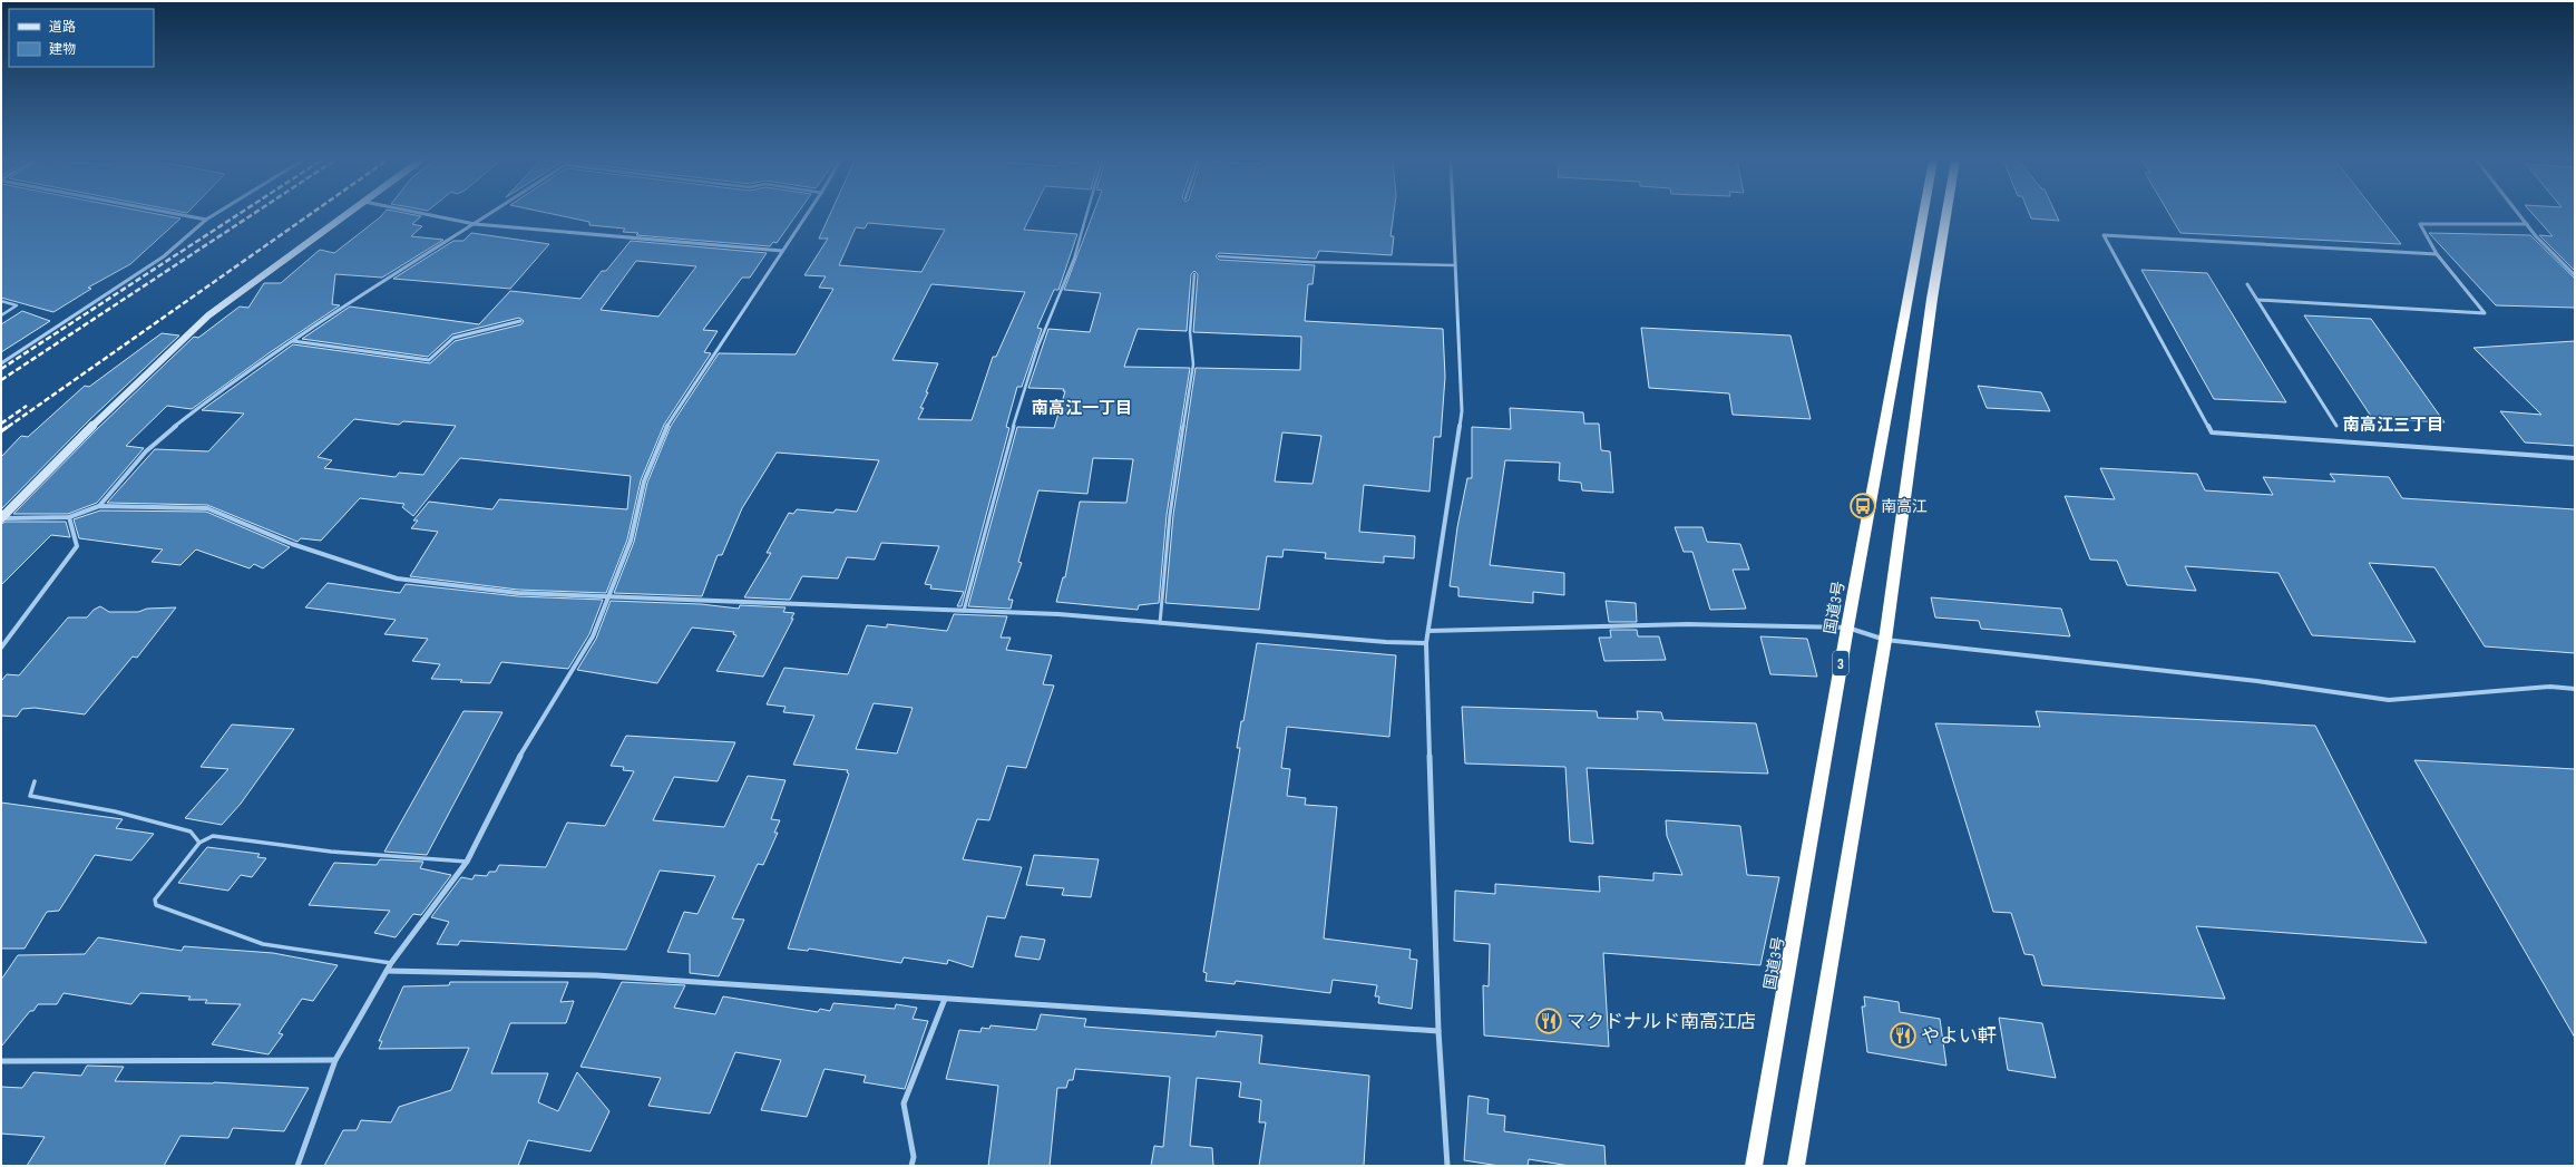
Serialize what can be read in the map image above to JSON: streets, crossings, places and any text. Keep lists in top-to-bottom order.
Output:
{
  "streets": {
    "highway": ["国道3号", "3"]
  },
  "districts": ["南高江一丁目", "南高江三丁目"],
  "places": {
    "bus stop": ["南高江"],
    "restaurant": ["マクドナルド南高江店", "やよい軒"]
  },
  "legend": ["道路", "建物"]
}
